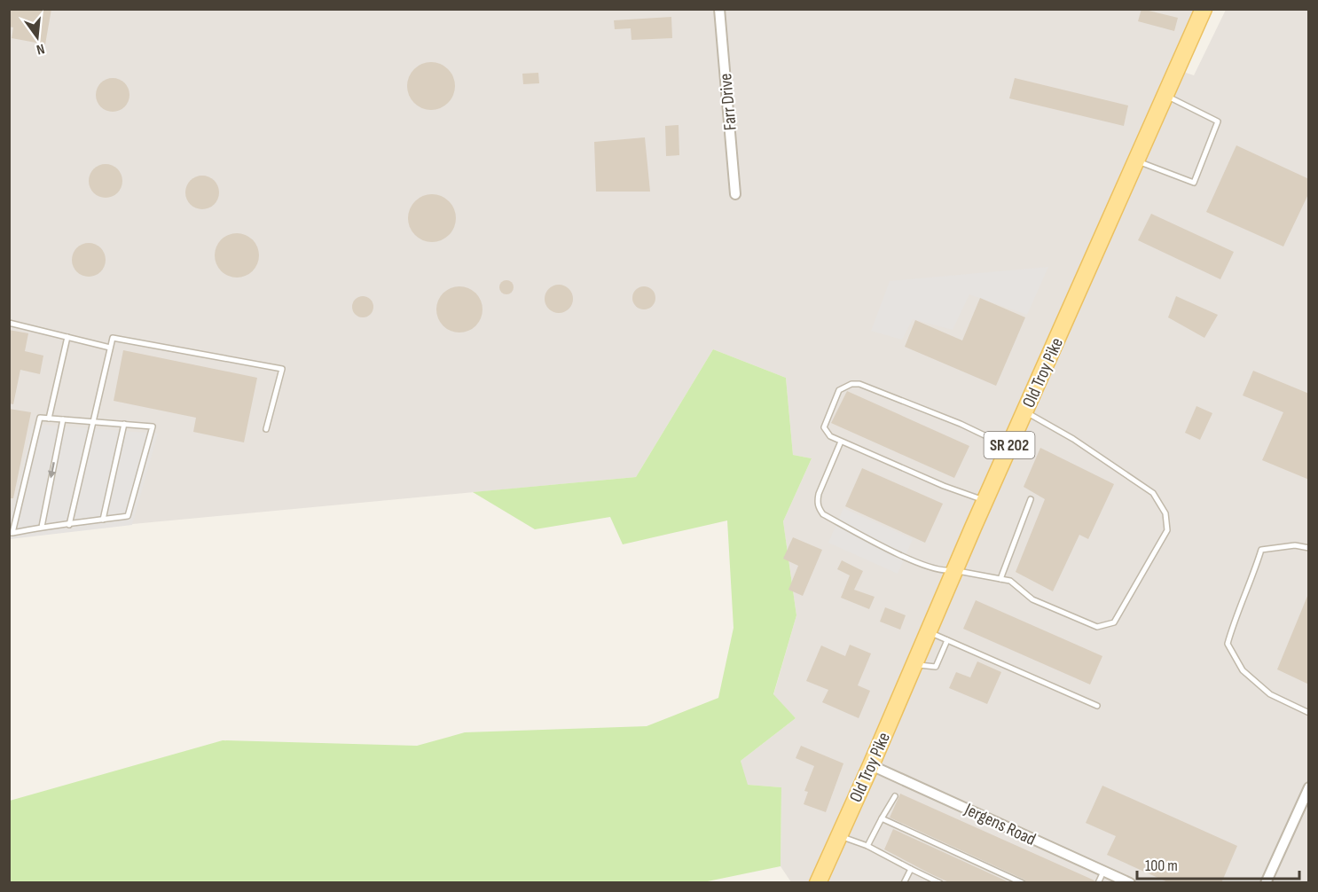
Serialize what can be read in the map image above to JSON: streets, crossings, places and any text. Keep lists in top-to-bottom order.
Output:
{
  "streets": {
    "main road": ["Old Troy Pike", "SR 202"],
    "street": ["Farr Drive", "Jergens Road"]
  },
  "crossings": [
    ["Old Troy Pike", "Jergens Road"]
  ],
  "scale_bar": "100 m",
  "north": "bottom"
}
